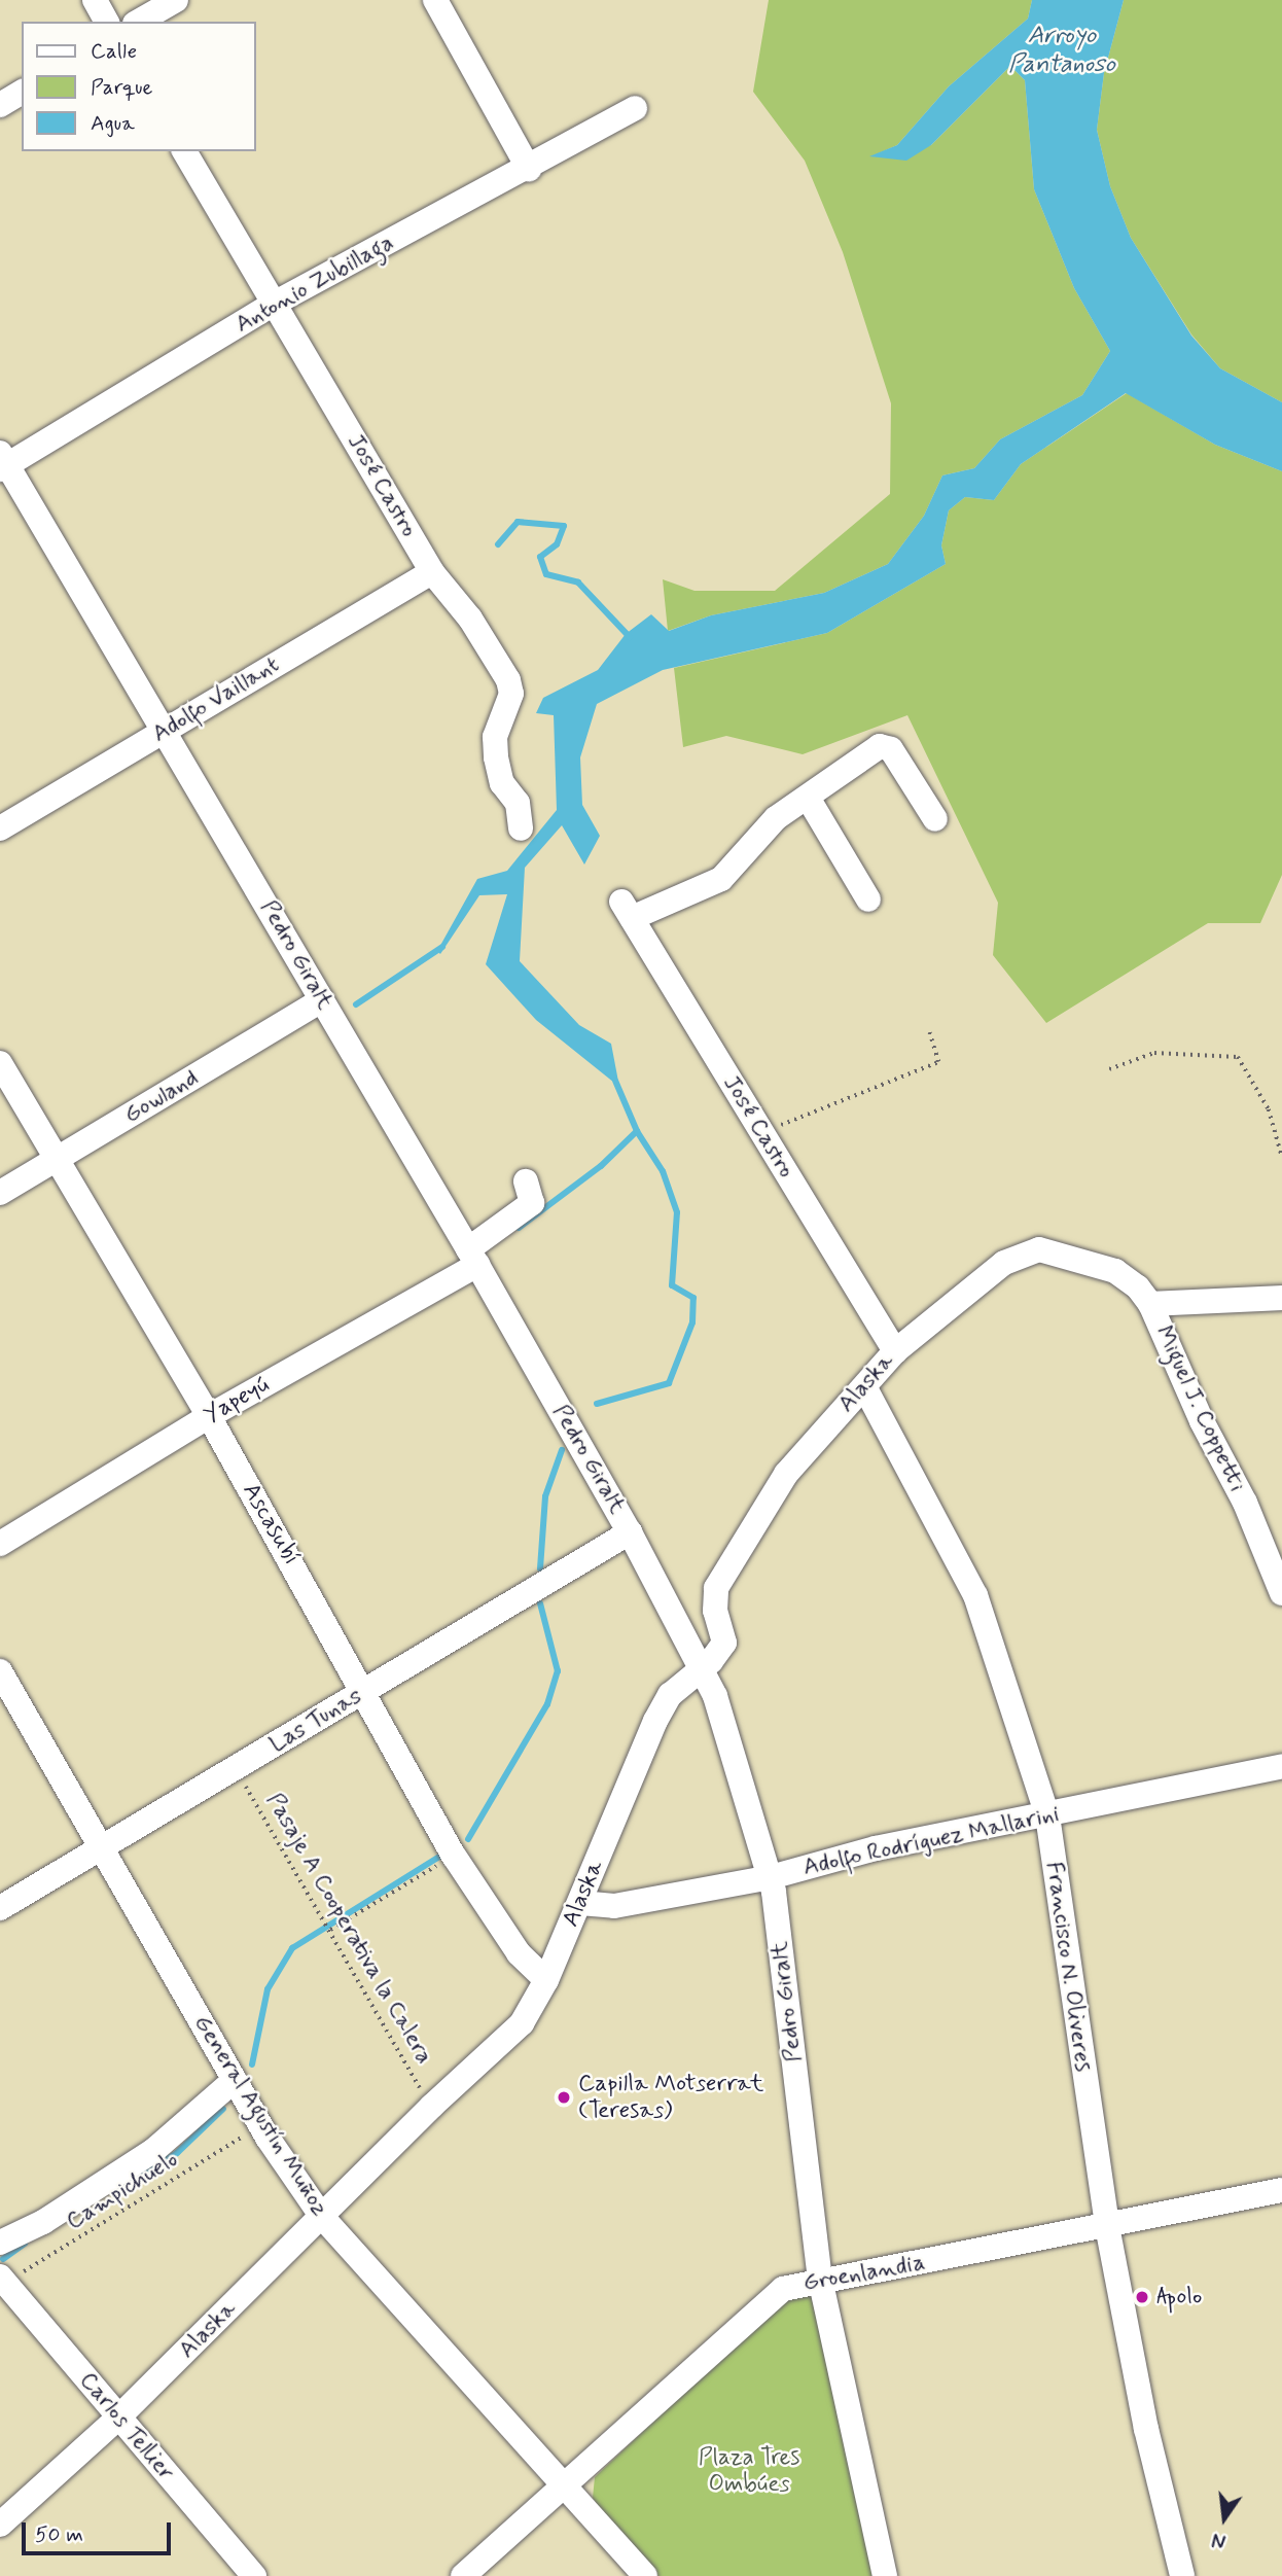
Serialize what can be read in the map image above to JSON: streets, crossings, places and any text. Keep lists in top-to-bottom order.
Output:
{
  "streets": {
    "street": [
      "Antonio Zubillaga",
      "José Castro",
      "Adolfo Vaillant",
      "Pedro Giralt",
      "Gowland",
      "Alaska",
      "Yapeyú",
      "Miguel J. Coppetti",
      "Ascasubí",
      "Las Tunas",
      "Adolfo Rodríguez Mallarini",
      "Francisco N. Oliveres",
      "General Agustín Muñoz",
      "Groenlandia",
      "Carlos Tellier"
    ],
    "path": ["Pasaje A Cooperativa la Calera", "Campichuelo"]
  },
  "crossings": [
    ["Antonio Zubillaga", "José Castro"],
    ["Antonio Zubillaga", "Pedro Giralt"],
    ["José Castro", "Adolfo Vaillant"],
    ["José Castro", "Alaska"],
    ["Adolfo Vaillant", "Pedro Giralt"],
    ["Pedro Giralt", "Gowland"],
    ["Pedro Giralt", "Alaska"],
    ["Pedro Giralt", "Yapeyú"],
    ["Pedro Giralt", "Las Tunas"],
    ["Pedro Giralt", "Adolfo Rodríguez Mallarini"],
    ["Pedro Giralt", "Groenlandia"],
    ["Gowland", "Ascasubí"],
    ["Alaska", "Miguel J. Coppetti"],
    ["Alaska", "Ascasubí"],
    ["Alaska", "Adolfo Rodríguez Mallarini"],
    ["Alaska", "Pasaje A Cooperativa la Calera"],
    ["Alaska", "Francisco N. Oliveres"],
    ["Alaska", "General Agustín Muñoz"],
    ["Alaska", "Carlos Tellier"],
    ["Yapeyú", "Ascasubí"],
    ["Ascasubí", "Las Tunas"],
    ["Las Tunas", "Pasaje A Cooperativa la Calera"],
    ["Las Tunas", "General Agustín Muñoz"],
    ["Adolfo Rodríguez Mallarini", "Francisco N. Oliveres"],
    ["Francisco N. Oliveres", "Groenlandia"],
    ["General Agustín Muñoz", "Campichuelo"],
    ["General Agustín Muñoz", "Groenlandia"],
    ["Campichuelo", "Carlos Tellier"]
  ],
  "water": ["Arroyo Pantanoso"],
  "parks": ["Plaza Tres Ombúes"],
  "places": ["Capilla Motserrat (Teresas)", "Apolo"],
  "legend": ["Calle", "Parque", "Agua"],
  "scale_bar": "50 m",
  "north": "bottom"
}
